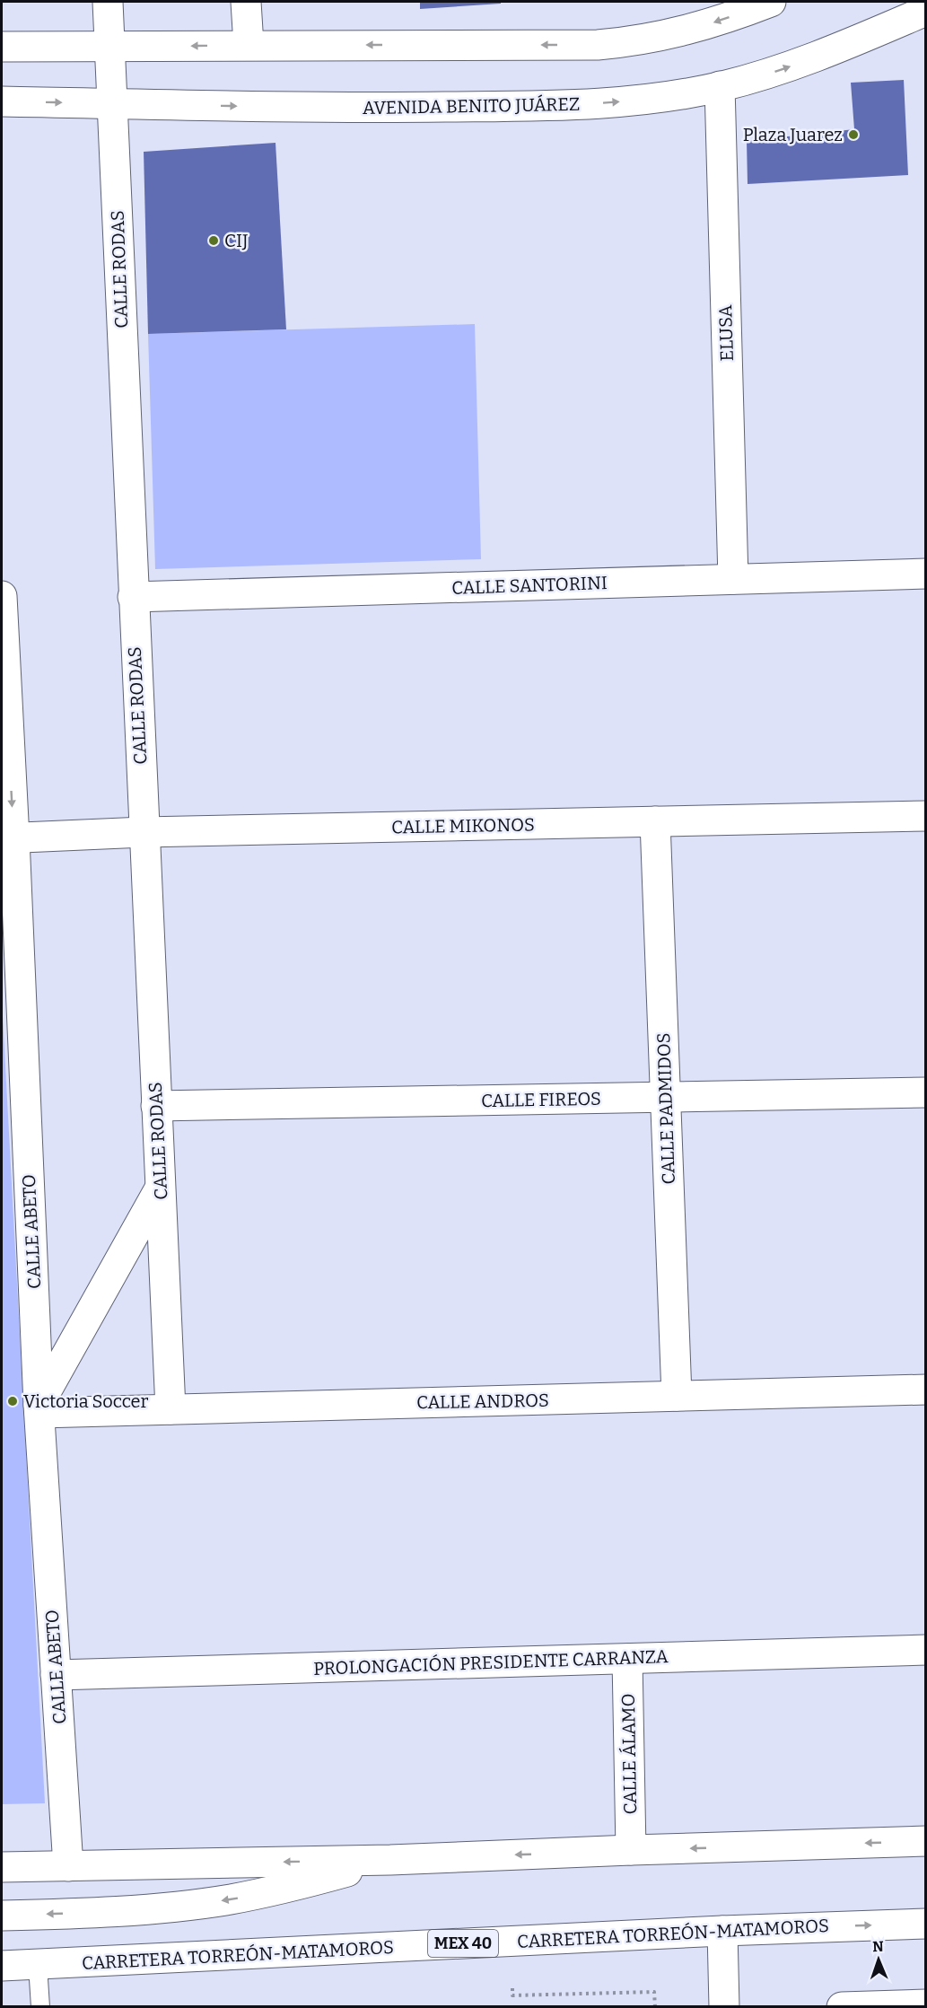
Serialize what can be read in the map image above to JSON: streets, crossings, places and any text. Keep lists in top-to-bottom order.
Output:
{
  "streets": {
    "main road": [
      "AVENIDA BENITO JUÁREZ",
      "CALLE RODAS",
      "ELUSA",
      "CALLE SANTORINI",
      "CALLE MIKONOS",
      "CALLE FIREOS",
      "CALLE PADMIDOS",
      "CALLE ABETO",
      "CALLE ANDROS",
      "PROLONGACIÓN PRESIDENTE CARRANZA",
      "CALLE ÁLAMO",
      "CARRETERA TORREÓN-MATAMOROS",
      "MEX 40"
    ]
  },
  "crossings": [
    ["AVENIDA BENITO JUÁREZ", "CALLE RODAS"],
    ["AVENIDA BENITO JUÁREZ", "ELUSA"],
    ["CALLE RODAS", "CALLE SANTORINI"],
    ["CALLE RODAS", "CALLE MIKONOS"],
    ["CALLE RODAS", "CALLE FIREOS"],
    ["CALLE RODAS", "CALLE ANDROS"],
    ["ELUSA", "CALLE SANTORINI"],
    ["CALLE MIKONOS", "CALLE PADMIDOS"],
    ["CALLE MIKONOS", "CALLE ABETO"],
    ["CALLE FIREOS", "CALLE PADMIDOS"],
    ["CALLE PADMIDOS", "CALLE ANDROS"],
    ["CALLE ABETO", "CALLE ANDROS"],
    ["CALLE ABETO", "PROLONGACIÓN PRESIDENTE CARRANZA"],
    ["PROLONGACIÓN PRESIDENTE CARRANZA", "CALLE ÁLAMO"]
  ],
  "places": ["Plaza Juarez", "CIJ", "Victoria Soccer"],
  "north": "top"
}
